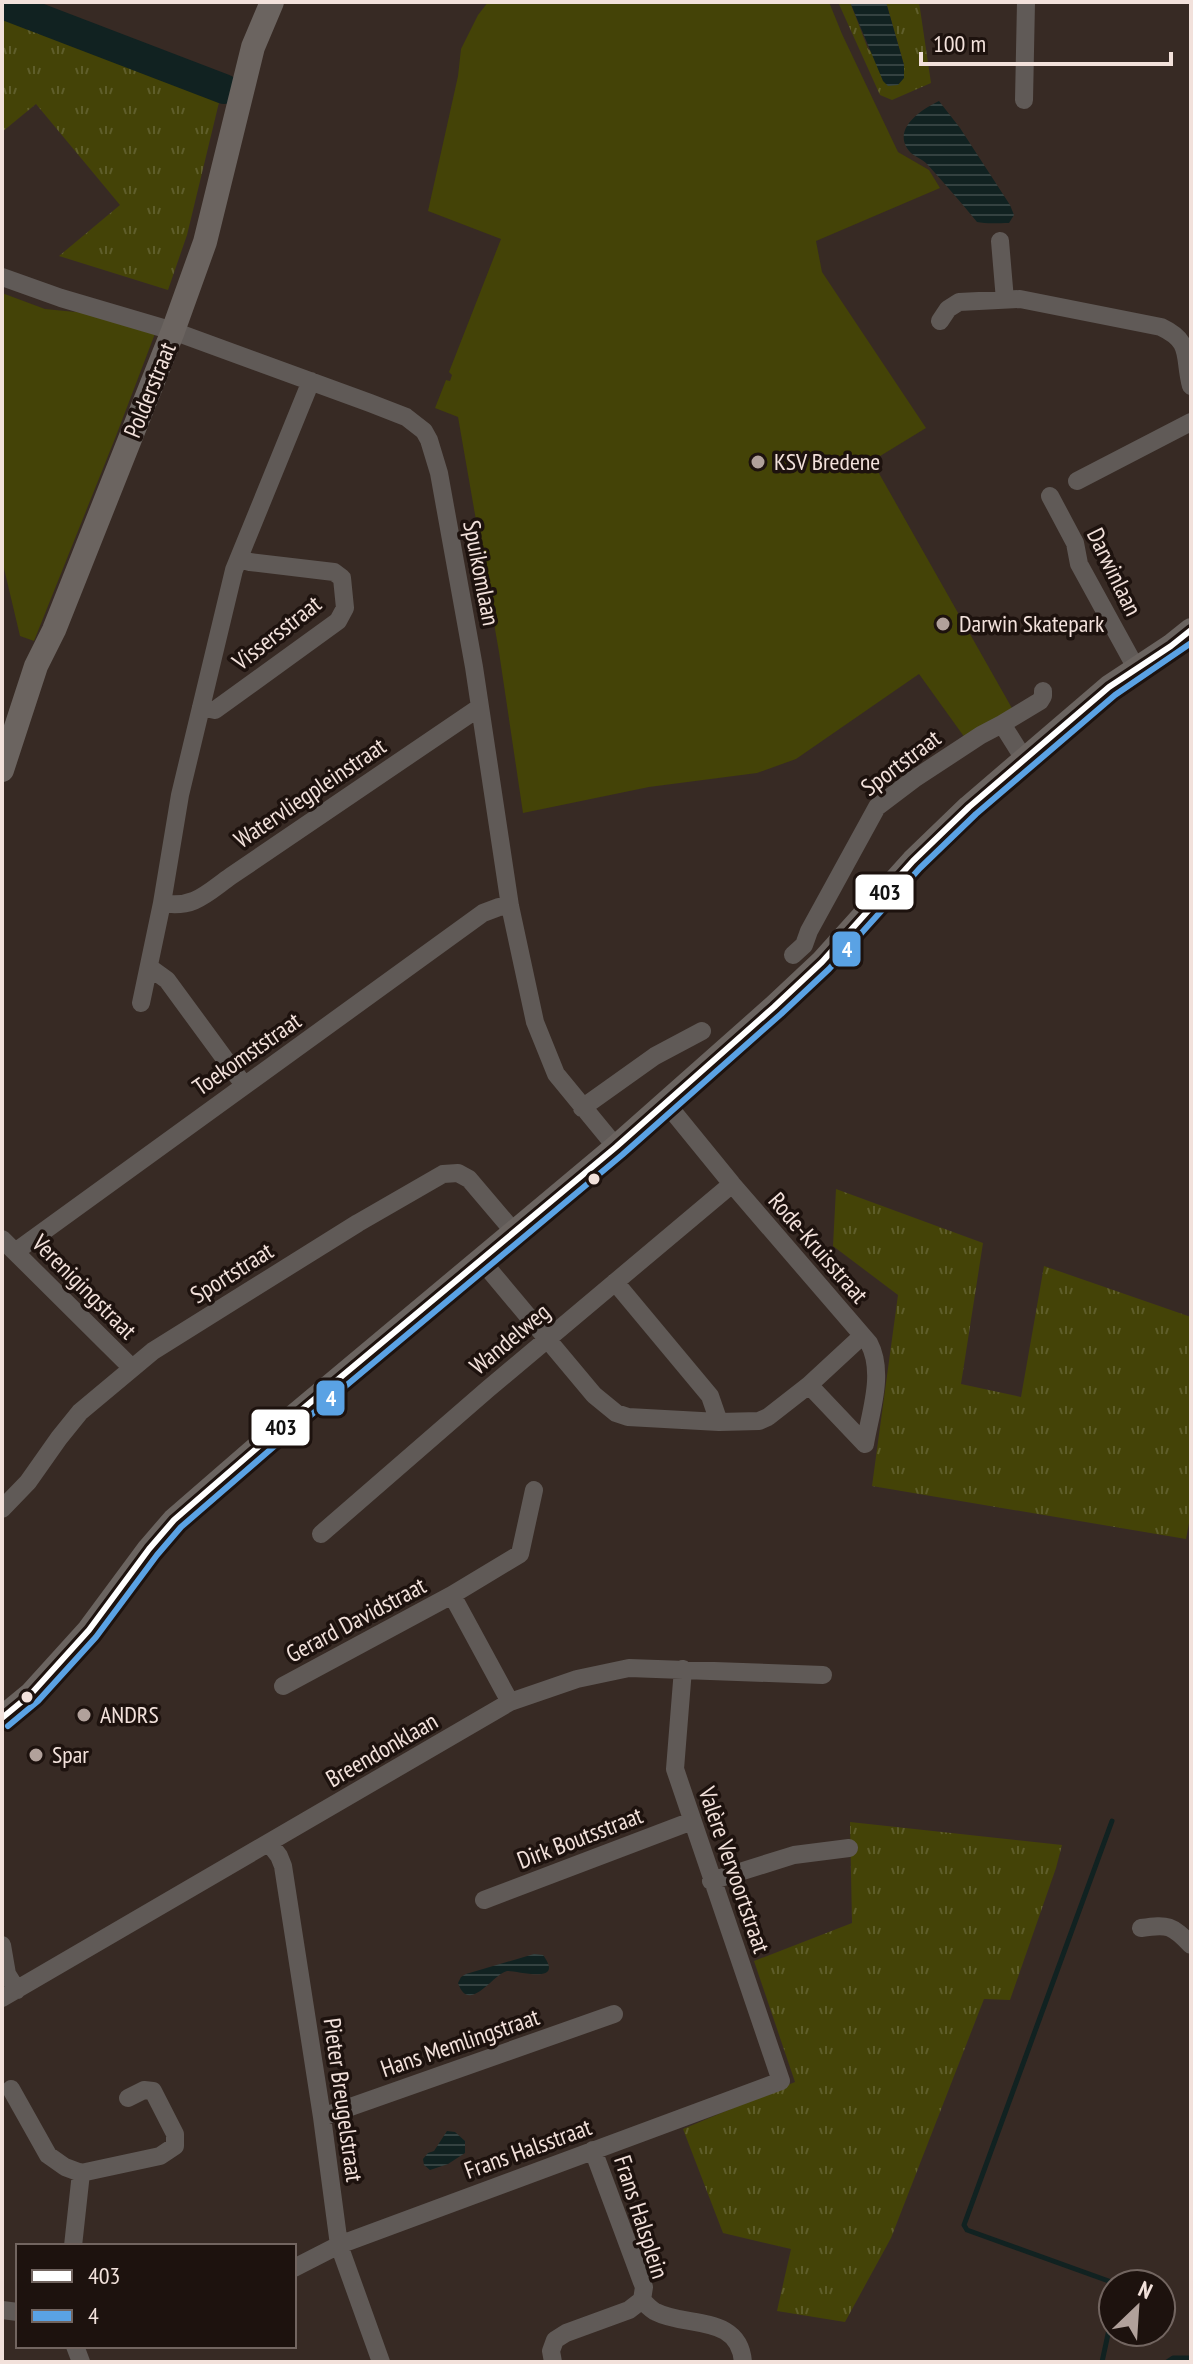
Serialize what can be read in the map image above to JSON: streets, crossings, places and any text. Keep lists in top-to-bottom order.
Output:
{
  "streets": {
    "street": [
      "Polderstraat",
      "Darwinlaan",
      "Spuikomlaan",
      "Vissersstraat",
      "Sportstraat",
      "Watervliegpleinstraat",
      "Toekomststraat",
      "Rode-Kruisstraat",
      "Verenigingstraat",
      "Wandelweg",
      "Gerard Davidstraat",
      "Breendonklaan",
      "Dirk Boutsstraat",
      "Valère Vervoortstraat",
      "Hans Memlingstraat",
      "Pieter Breugelstraat",
      "Frans Halsstraat",
      "Frans Halsplein"
    ]
  },
  "crossings": [
    ["Polderstraat", "Spuikomlaan"],
    ["Spuikomlaan", "Vissersstraat"],
    ["Spuikomlaan", "Watervliegpleinstraat"],
    ["Spuikomlaan", "Toekomststraat"],
    ["Vissersstraat", "Watervliegpleinstraat"],
    ["Sportstraat", "Verenigingstraat"],
    ["Toekomststraat", "Verenigingstraat"],
    ["Rode-Kruisstraat", "Wandelweg"],
    ["Gerard Davidstraat", "Breendonklaan"],
    ["Breendonklaan", "Valère Vervoortstraat"],
    ["Breendonklaan", "Pieter Breugelstraat"],
    ["Dirk Boutsstraat", "Valère Vervoortstraat"],
    ["Valère Vervoortstraat", "Frans Halsstraat"],
    ["Hans Memlingstraat", "Pieter Breugelstraat"],
    ["Pieter Breugelstraat", "Frans Halsstraat"],
    ["Frans Halsstraat", "Frans Halsplein"]
  ],
  "places": [
    "KSV Bredene",
    "Darwin Skatepark",
    "ANDRS",
    "Spar"
  ],
  "lines": ["transit line 403", "transit line 4"],
  "legend": ["403", "4"],
  "scale_bar": "100 m",
  "north": "top right"
}
